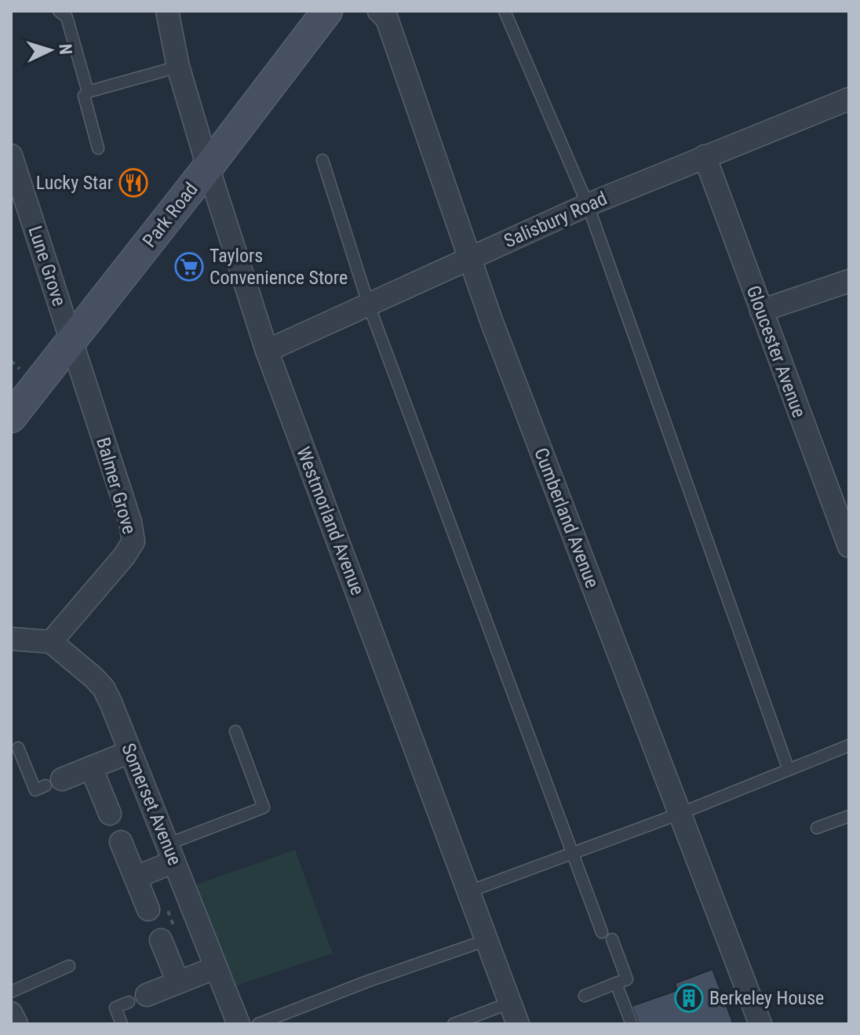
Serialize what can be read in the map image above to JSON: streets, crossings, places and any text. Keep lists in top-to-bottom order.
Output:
{
  "streets": {
    "main road": ["Park Road"],
    "street": [
      "Salisbury Road",
      "Lune Grove",
      "Gloucester Avenue",
      "Balmer Grove",
      "Cumberland Avenue",
      "Westmorland Avenue",
      "Somerset Avenue"
    ]
  },
  "crossings": [
    ["Park Road", "Lune Grove"],
    ["Park Road", "Balmer Grove"],
    ["Park Road", "Westmorland Avenue"],
    ["Salisbury Road", "Gloucester Avenue"],
    ["Salisbury Road", "Cumberland Avenue"],
    ["Salisbury Road", "Westmorland Avenue"],
    ["Lune Grove", "Balmer Grove"],
    ["Balmer Grove", "Somerset Avenue"]
  ],
  "places": {
    "restaurant": ["Lucky Star"],
    "supermarket": ["Taylors Convenience Store"],
    "building": ["Berkeley House"]
  },
  "north": "right"
}
